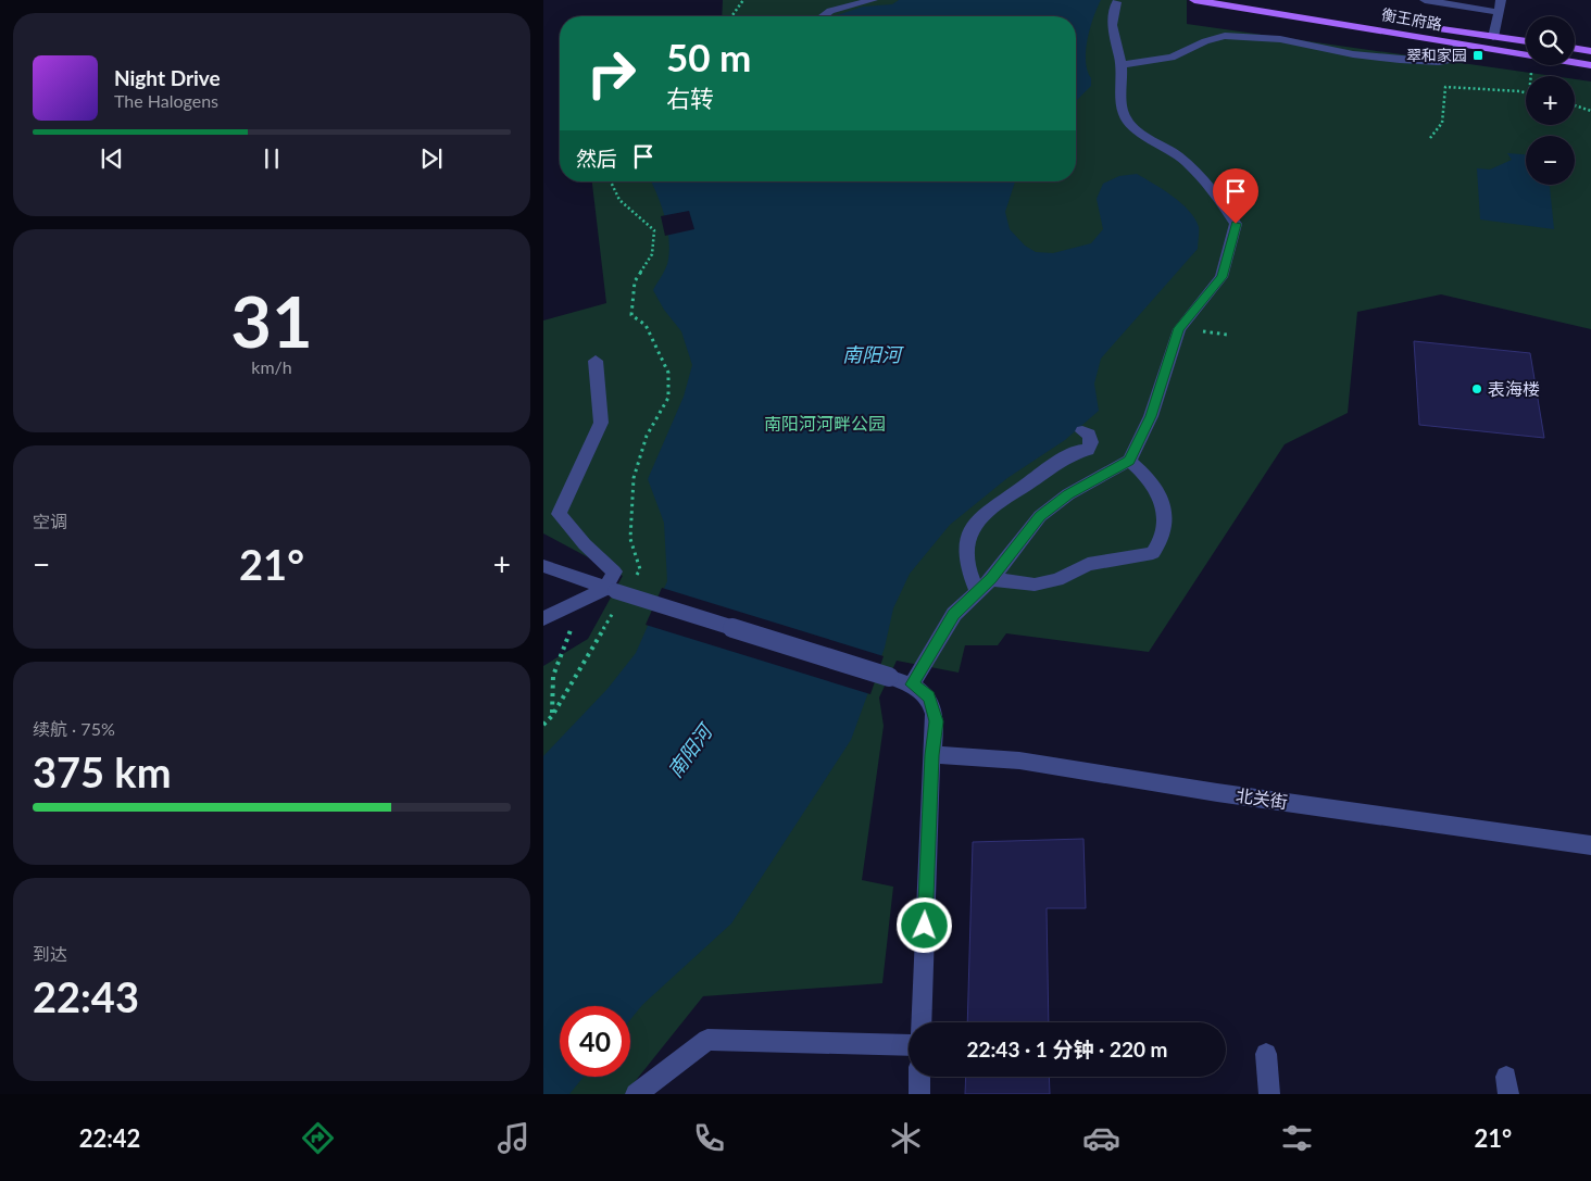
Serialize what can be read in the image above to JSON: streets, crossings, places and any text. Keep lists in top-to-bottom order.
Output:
{
  "streets": {
    "main road": ["衡王府路"],
    "street": ["北关街"]
  },
  "water": ["南阳河"],
  "parks": ["南阳河河畔公园"],
  "places": {
    "transit": ["翠和家园"],
    "other": ["表海楼"]
  },
  "page": {
    "map_buttons": ["+", "−"],
    "turn": ["50 m", "右转"],
    "song": ["Night Drive", "The Halogens"],
    "then": "然后",
    "tile": [
      ["31", "km/h"],
      "空调",
      ["续航 · 75%", "375 km"],
      ["到达", "22:43"]
    ],
    "heat": ["−", "21°", "+"],
    "limit": "40",
    "trip": "22:43 · 1 分钟 · 220 m",
    "tabs": ["22:42", "21°"]
  }
}
